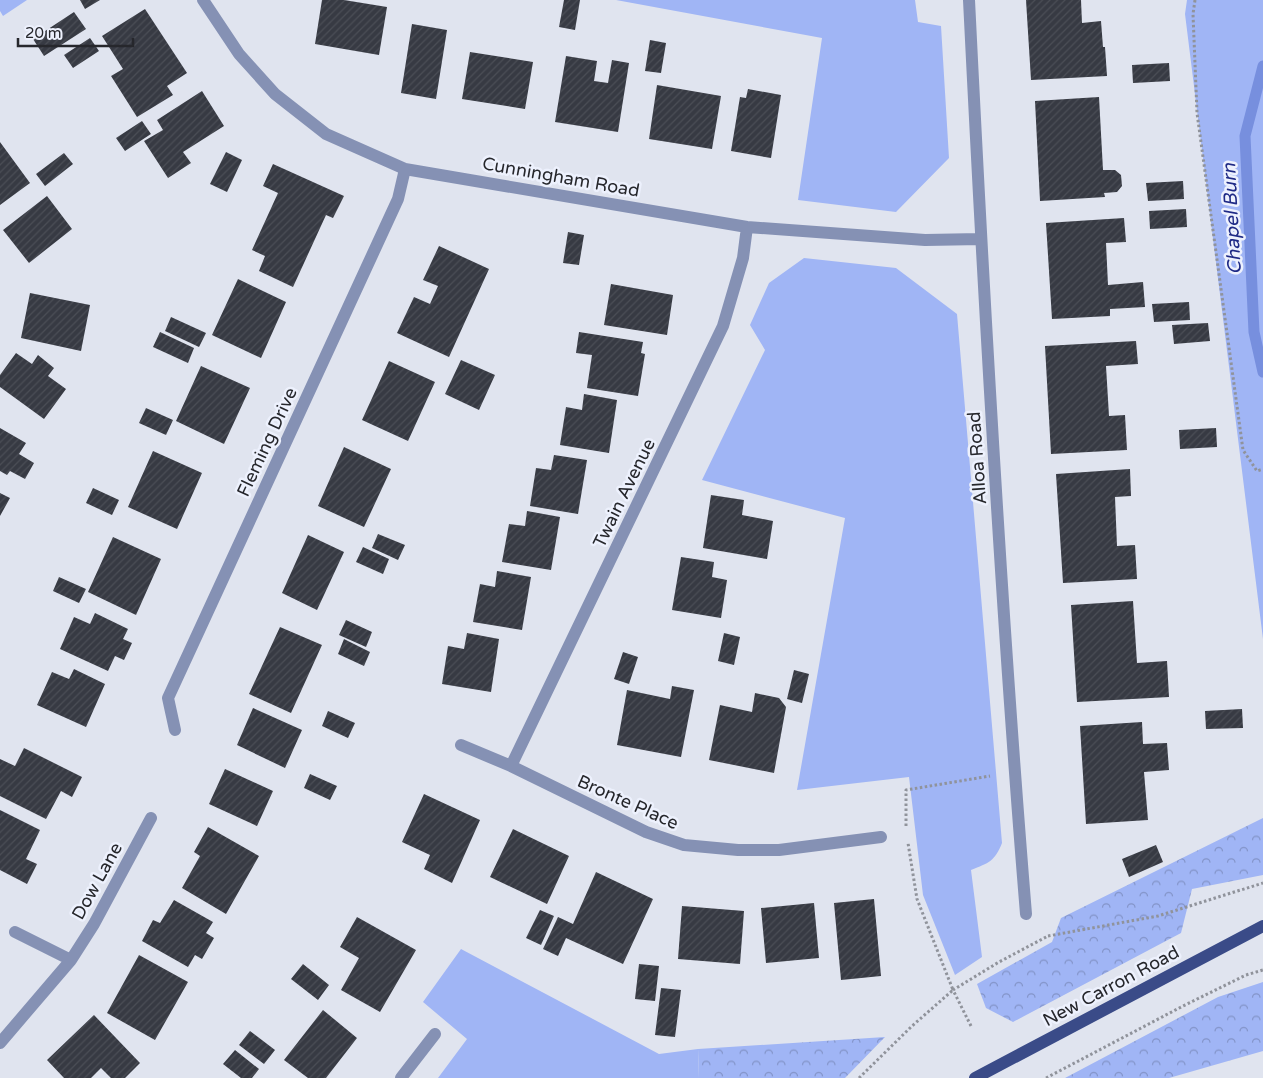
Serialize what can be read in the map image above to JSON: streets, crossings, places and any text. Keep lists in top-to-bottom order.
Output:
{
  "streets": {
    "main road": ["New Carron Road"],
    "street": [
      "Cunningham Road",
      "Fleming Drive",
      "Alloa Road",
      "Twain Avenue",
      "Bronte Place",
      "Dow Lane"
    ]
  },
  "crossings": [
    ["Cunningham Road", "Fleming Drive"],
    ["Cunningham Road", "Alloa Road"],
    ["Cunningham Road", "Twain Avenue"],
    ["Twain Avenue", "Bronte Place"]
  ],
  "water": ["Chapel Burn"],
  "scale_bar": "20 m"
}
